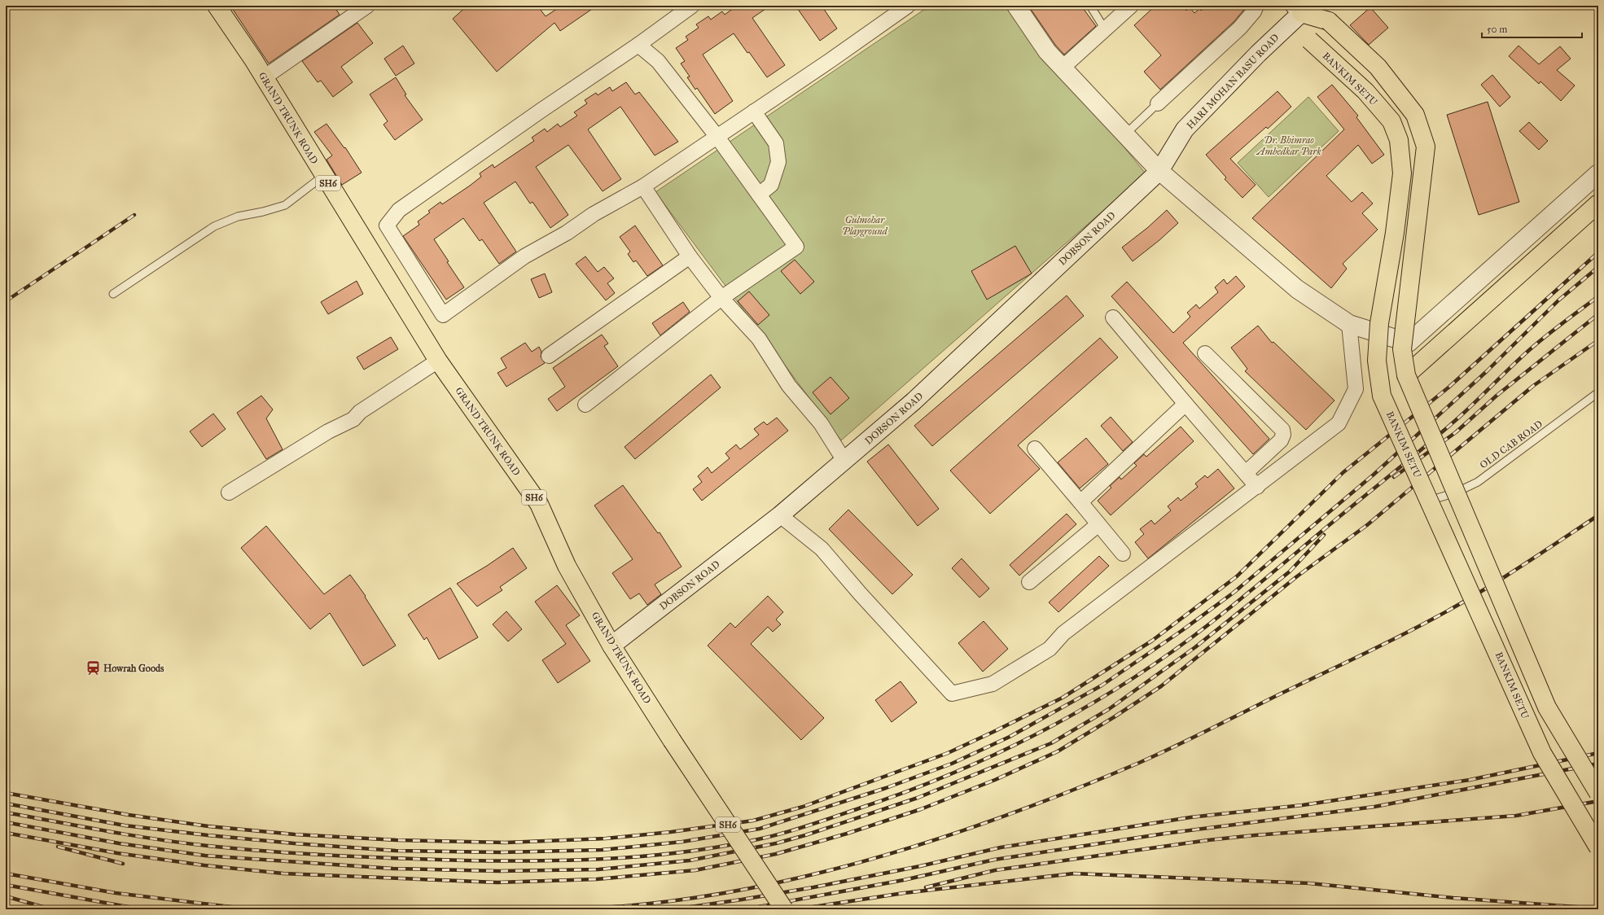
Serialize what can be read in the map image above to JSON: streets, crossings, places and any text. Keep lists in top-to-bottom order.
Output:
{
  "streets": {
    "main road": [
      "BANKIM SETU",
      "HARI MOHAN BASU ROAD",
      "GRAND TRUNK ROAD",
      "SH6",
      "DOBSON ROAD"
    ],
    "lane": ["OLD CAB ROAD"]
  },
  "crossings": [
    ["BANKIM SETU", "HARI MOHAN BASU ROAD"],
    ["BANKIM SETU", "OLD CAB ROAD"],
    ["HARI MOHAN BASU ROAD", "DOBSON ROAD"],
    ["GRAND TRUNK ROAD", "DOBSON ROAD"]
  ],
  "parks": ["Dr. Bhimrao Ambedkar Park", "Gulmohar Playground"],
  "places": {
    "station": ["Howrah Goods"]
  },
  "scale_bar": "50 m"
}
